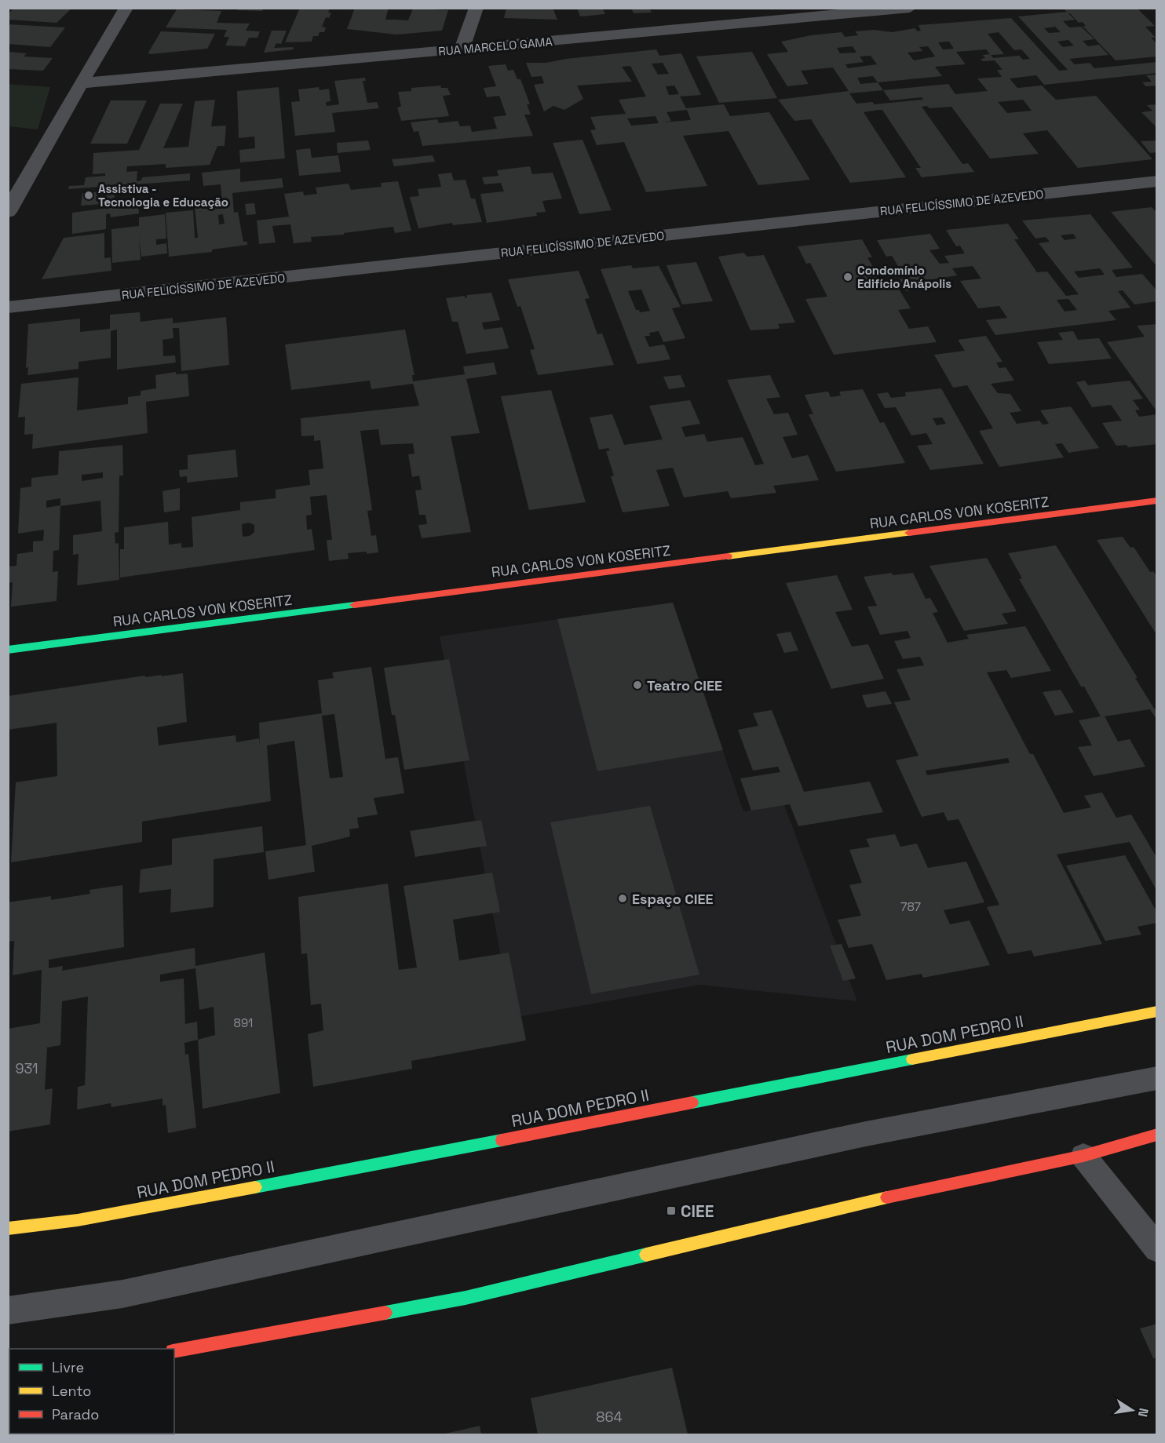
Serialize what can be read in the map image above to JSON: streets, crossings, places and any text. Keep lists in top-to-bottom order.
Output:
{
  "streets": {
    "main road": ["RUA CARLOS VON KOSERITZ", "RUA DOM PEDRO II"],
    "street": ["RUA MARCELO GAMA", "RUA FELICÍSSIMO DE AZEVEDO"]
  },
  "places": {
    "other": [
      "Assistiva - Tecnologia e Educação",
      "Condomínio Edifício Anápolis",
      "Teatro CIEE",
      "Espaço CIEE"
    ],
    "transit": ["CIEE"]
  },
  "house_numbers": [
    "787",
    "891",
    "931",
    "864"
  ],
  "legend": ["Livre", "Lento", "Parado"],
  "north": "right"
}
